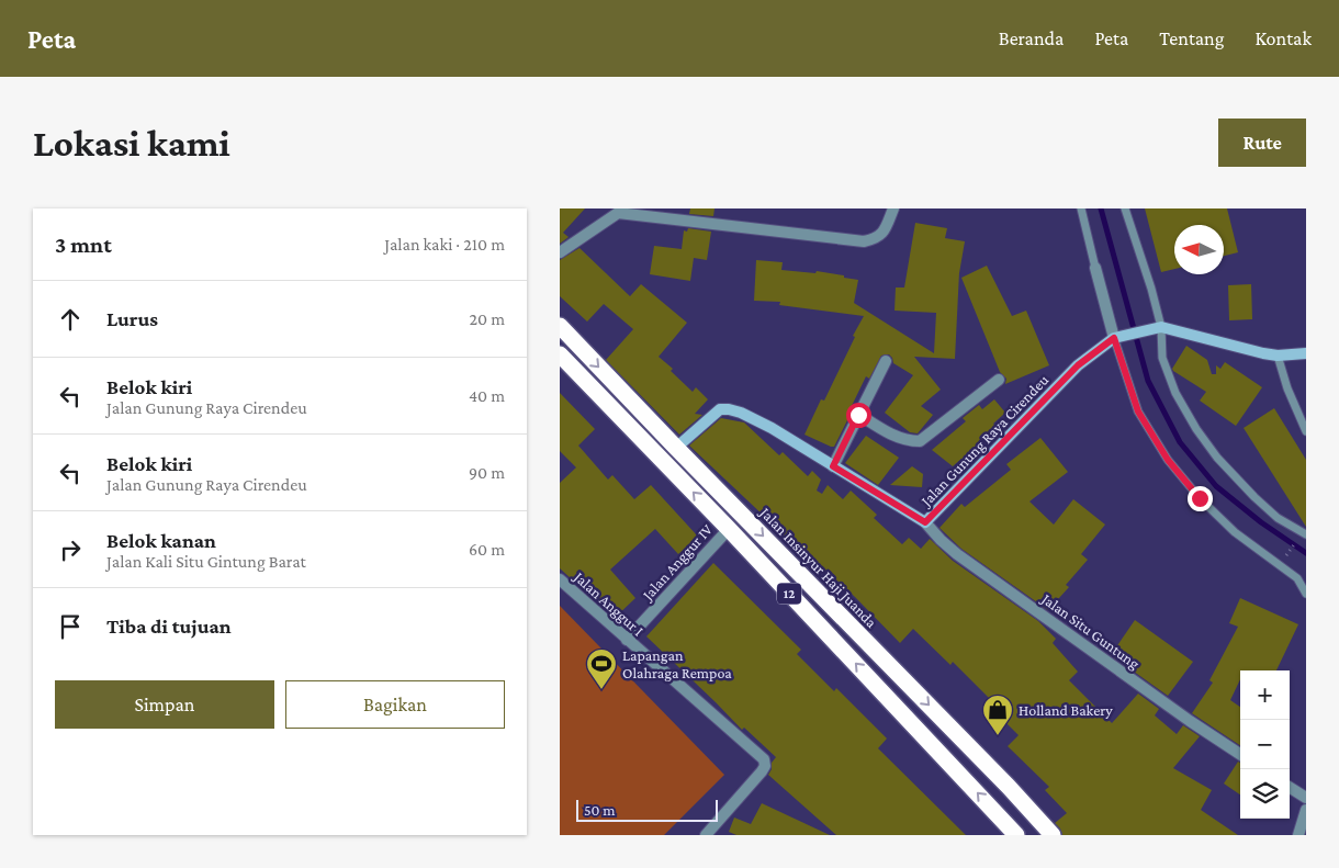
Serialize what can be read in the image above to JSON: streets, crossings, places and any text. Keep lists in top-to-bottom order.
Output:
{
  "streets": {
    "highway": ["Jalan Insinyur Haji Juanda", "12"],
    "street": [
      "Jalan Gunung Raya Cirendeu",
      "Jalan Anggur IV",
      "Jalan Anggur I",
      "Jalan Situ Guntung"
    ]
  },
  "crossings": [
    ["Jalan Gunung Raya Cirendeu", "Jalan Insinyur Haji Juanda"],
    ["Jalan Gunung Raya Cirendeu", "Jalan Situ Guntung"],
    ["Jalan Anggur IV", "12"],
    ["Jalan Anggur IV", "Jalan Anggur I"]
  ],
  "places": {
    "sports": ["Lapangan Olahraga Rempoa"],
    "shop": ["Holland Bakery"]
  },
  "scale_bar": "50 m",
  "north": "left",
  "page": {
    "header": "Peta",
    "nav": [
      "Beranda",
      "Peta",
      "Tentang",
      "Kontak"
    ],
    "buttons": [
      "Rute",
      ["Simpan", "Bagikan"]
    ],
    "title": "Lokasi kami",
    "heading": ["3 mnt", "Jalan kaki · 210 m"],
    "list": [
      ["Lurus", "20 m"],
      ["Belok kiri", "Jalan Gunung Raya Cirendeu", "40 m"],
      ["Belok kiri", "Jalan Gunung Raya Cirendeu", "90 m"],
      ["Belok kanan", "Jalan Kali Situ Gintung Barat", "60 m"],
      "Tiba di tujuan"
    ],
    "map_buttons": ["+", "−"],
    "scale": "50 m"
  }
}
